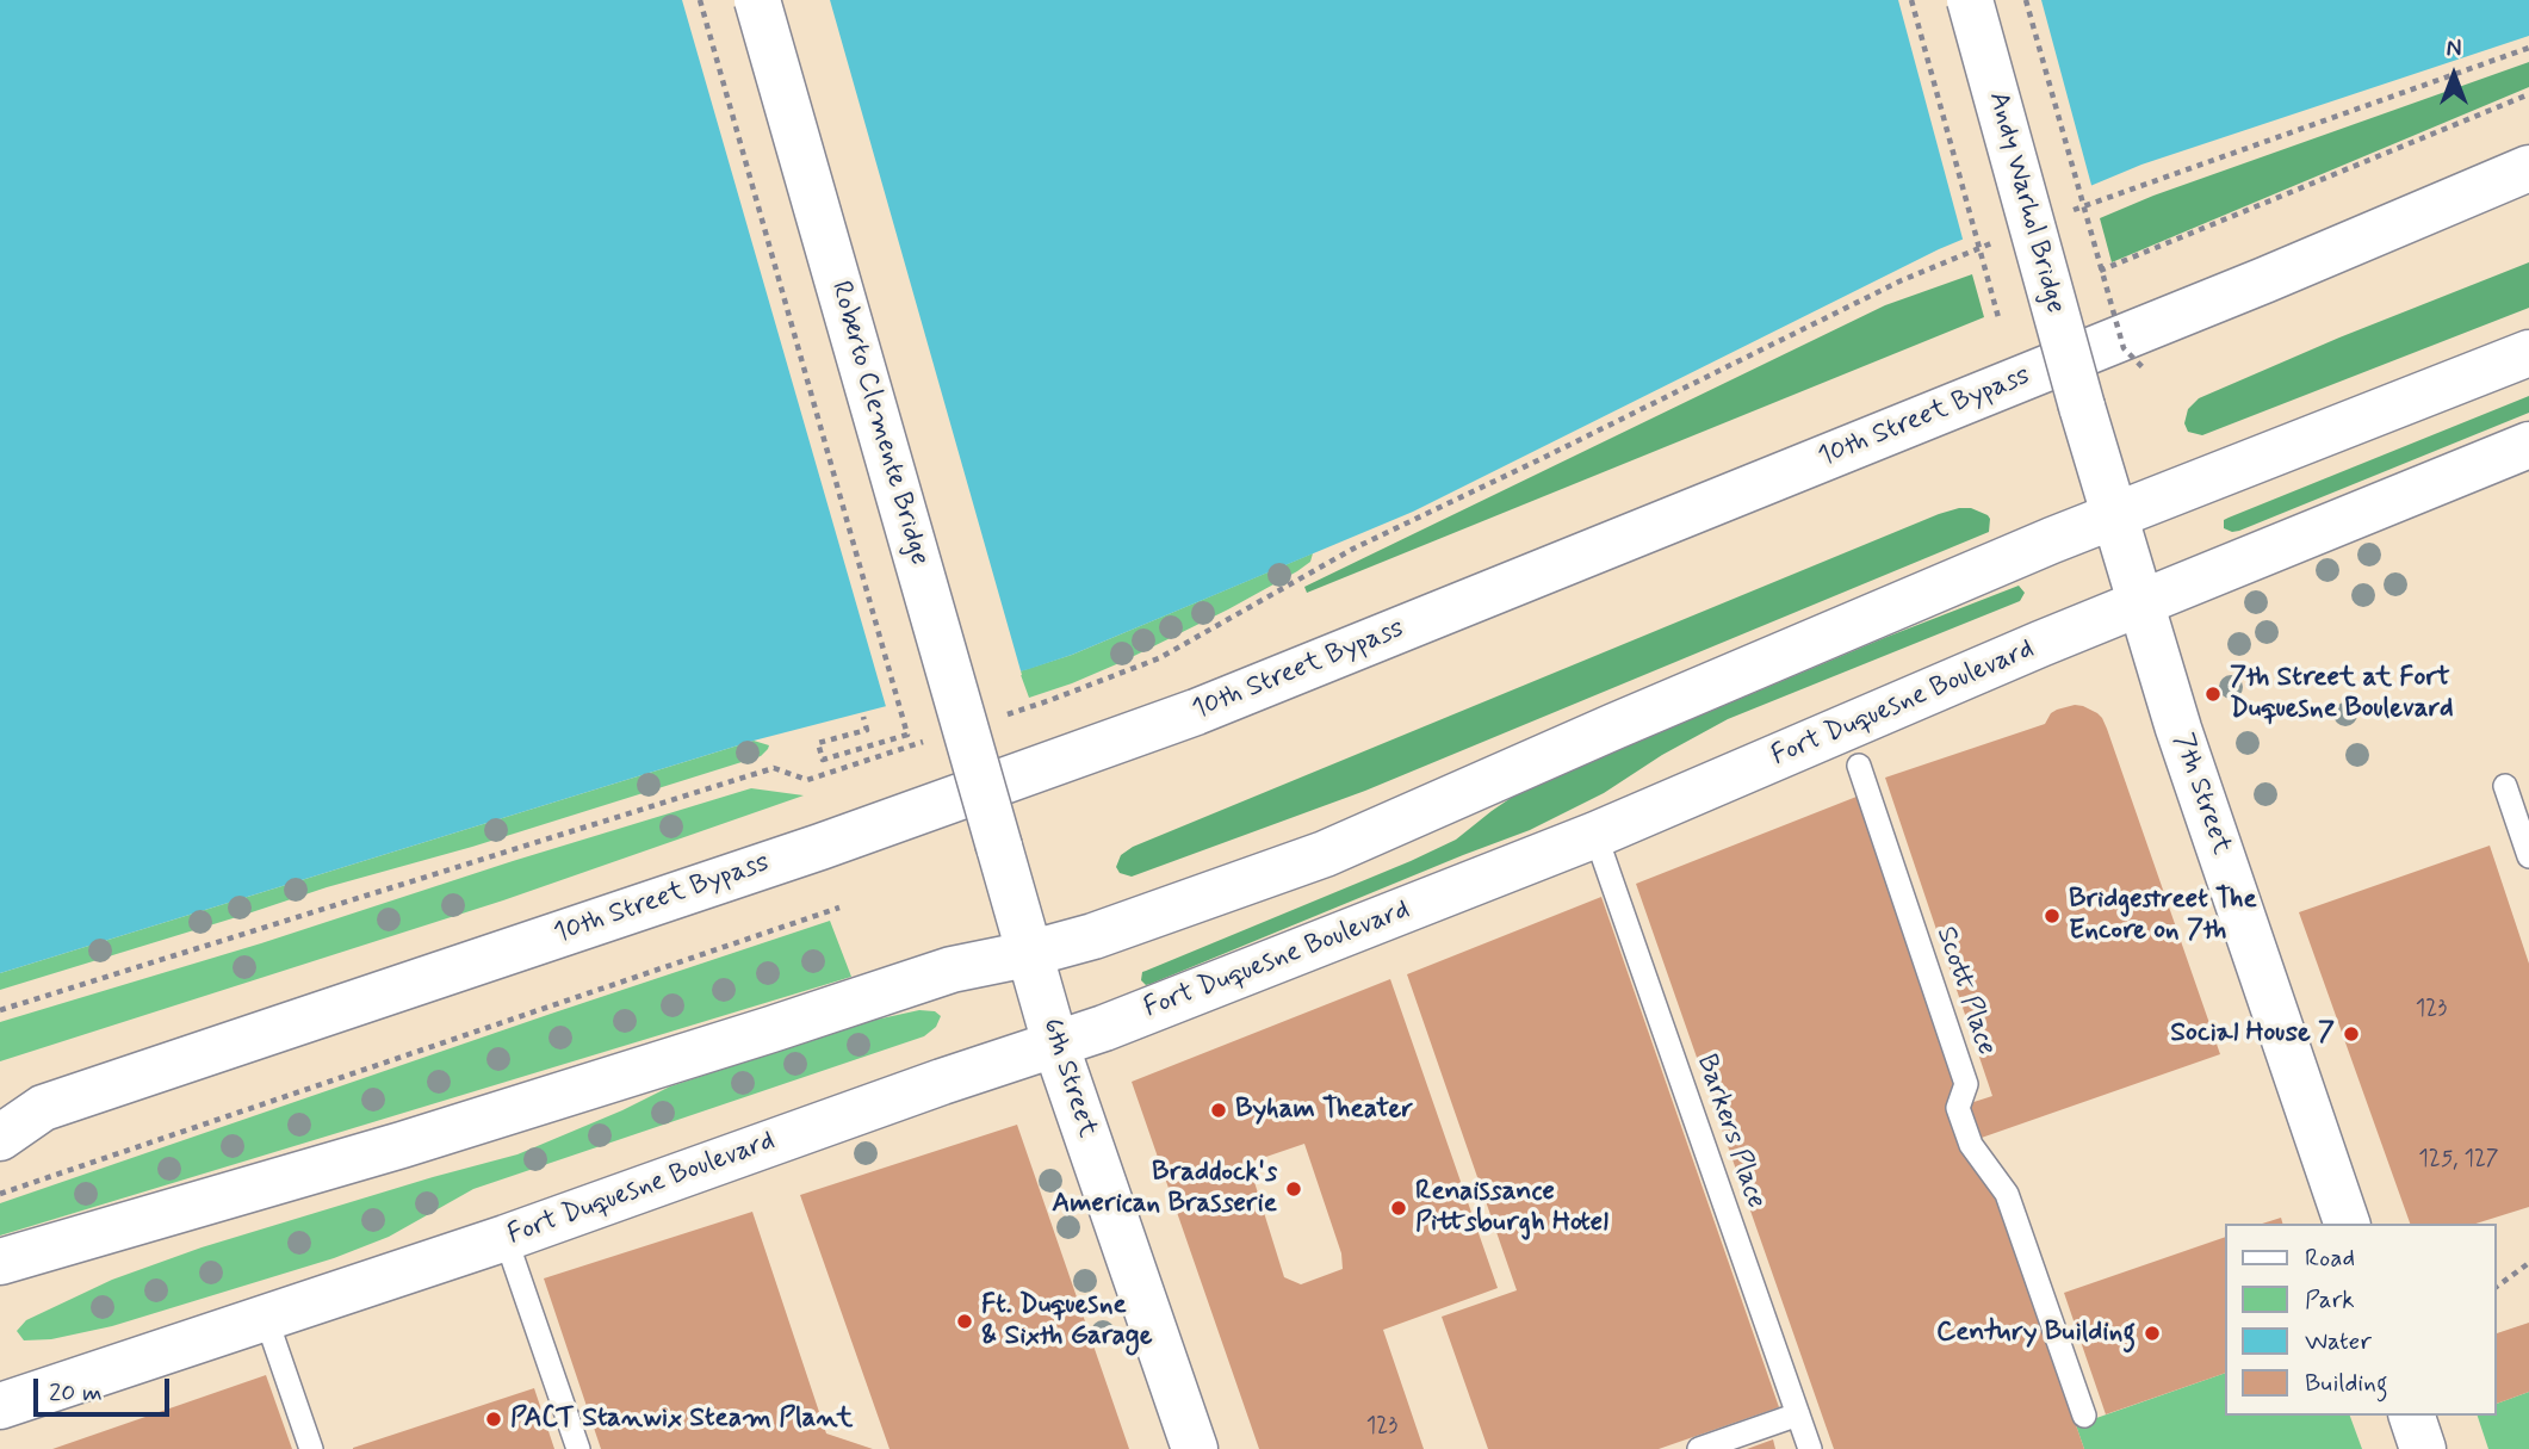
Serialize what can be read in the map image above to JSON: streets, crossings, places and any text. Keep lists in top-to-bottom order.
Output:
{
  "streets": {
    "main road": [
      "Andy Warhol Bridge",
      "10th Street Bypass",
      "Roberto Clemente Bridge",
      "Fort Duquesne Boulevard",
      "7th Street",
      "6th Street"
    ],
    "lane": ["Scott Place", "Barkers Place"]
  },
  "crossings": [
    ["Andy Warhol Bridge", "7th Street"],
    ["Roberto Clemente Bridge", "6th Street"],
    ["Fort Duquesne Boulevard", "7th Street"],
    ["Fort Duquesne Boulevard", "6th Street"],
    ["Fort Duquesne Boulevard", "Barkers Place"]
  ],
  "places": [
    "7th Street at Fort Duquesne Boulevard",
    "Bridgestreet The Encore on 7th",
    "Social House 7",
    "Byham Theater",
    "Braddock's American Brasserie",
    "Renaissance Pittsburgh Hotel",
    "Ft. Duquesne & Sixth Garage",
    "Century Building",
    "PACT Stanwix Steam Plant"
  ],
  "house_numbers": ["123", "125, 127", "123"],
  "legend": [
    "Road",
    "Park",
    "Water",
    "Building"
  ],
  "scale_bar": "20 m",
  "north": "top"
}
